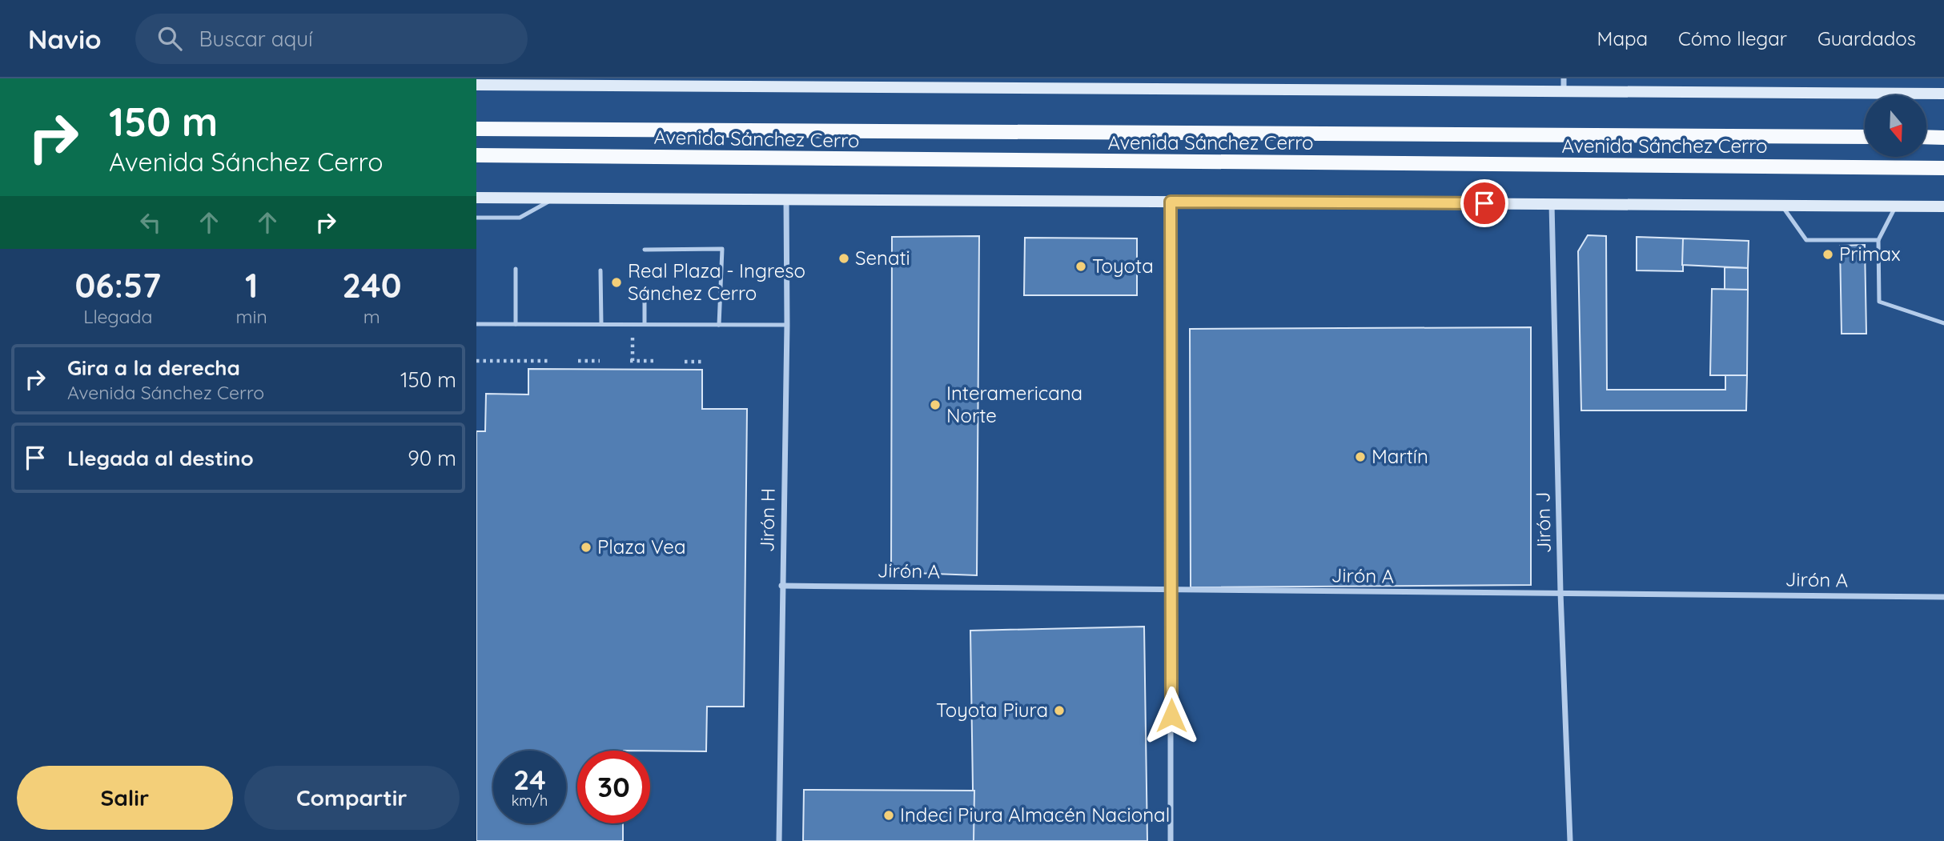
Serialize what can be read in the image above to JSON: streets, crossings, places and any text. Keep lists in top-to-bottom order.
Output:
{
  "streets": {
    "main road": ["Avenida Sánchez Cerro"],
    "street": ["Jirón H", "Jirón J", "Jirón A"]
  },
  "crossings": [
    ["Jirón H", "Jirón A"],
    ["Jirón J", "Jirón A"]
  ],
  "places": [
    "Primax",
    "Senati",
    "Toyota",
    "Real Plaza - Ingreso Sánchez Cerro",
    "Interamericana Norte",
    "Martín",
    "Plaza Vea",
    "Toyota Piura",
    "Indeci Piura Almacén Nacional"
  ],
  "north": "bottom",
  "page": {
    "header": "Navio",
    "search": "Buscar aquí",
    "nav": ["Mapa", "Cómo llegar", "Guardados"],
    "turn": ["150 m", "Avenida Sánchez Cerro"],
    "eta": [
      "06:57",
      "Llegada",
      "1",
      "min",
      "240",
      "m"
    ],
    "list": [
      {
        "name": "Gira a la derecha",
        "note": "Avenida Sánchez Cerro",
        "value": "150 m"
      },
      {
        "name": "Llegada al destino",
        "value": "90 m"
      }
    ],
    "speed": "24 km/h",
    "limit": "30",
    "buttons": ["Salir", "Compartir"]
  }
}
